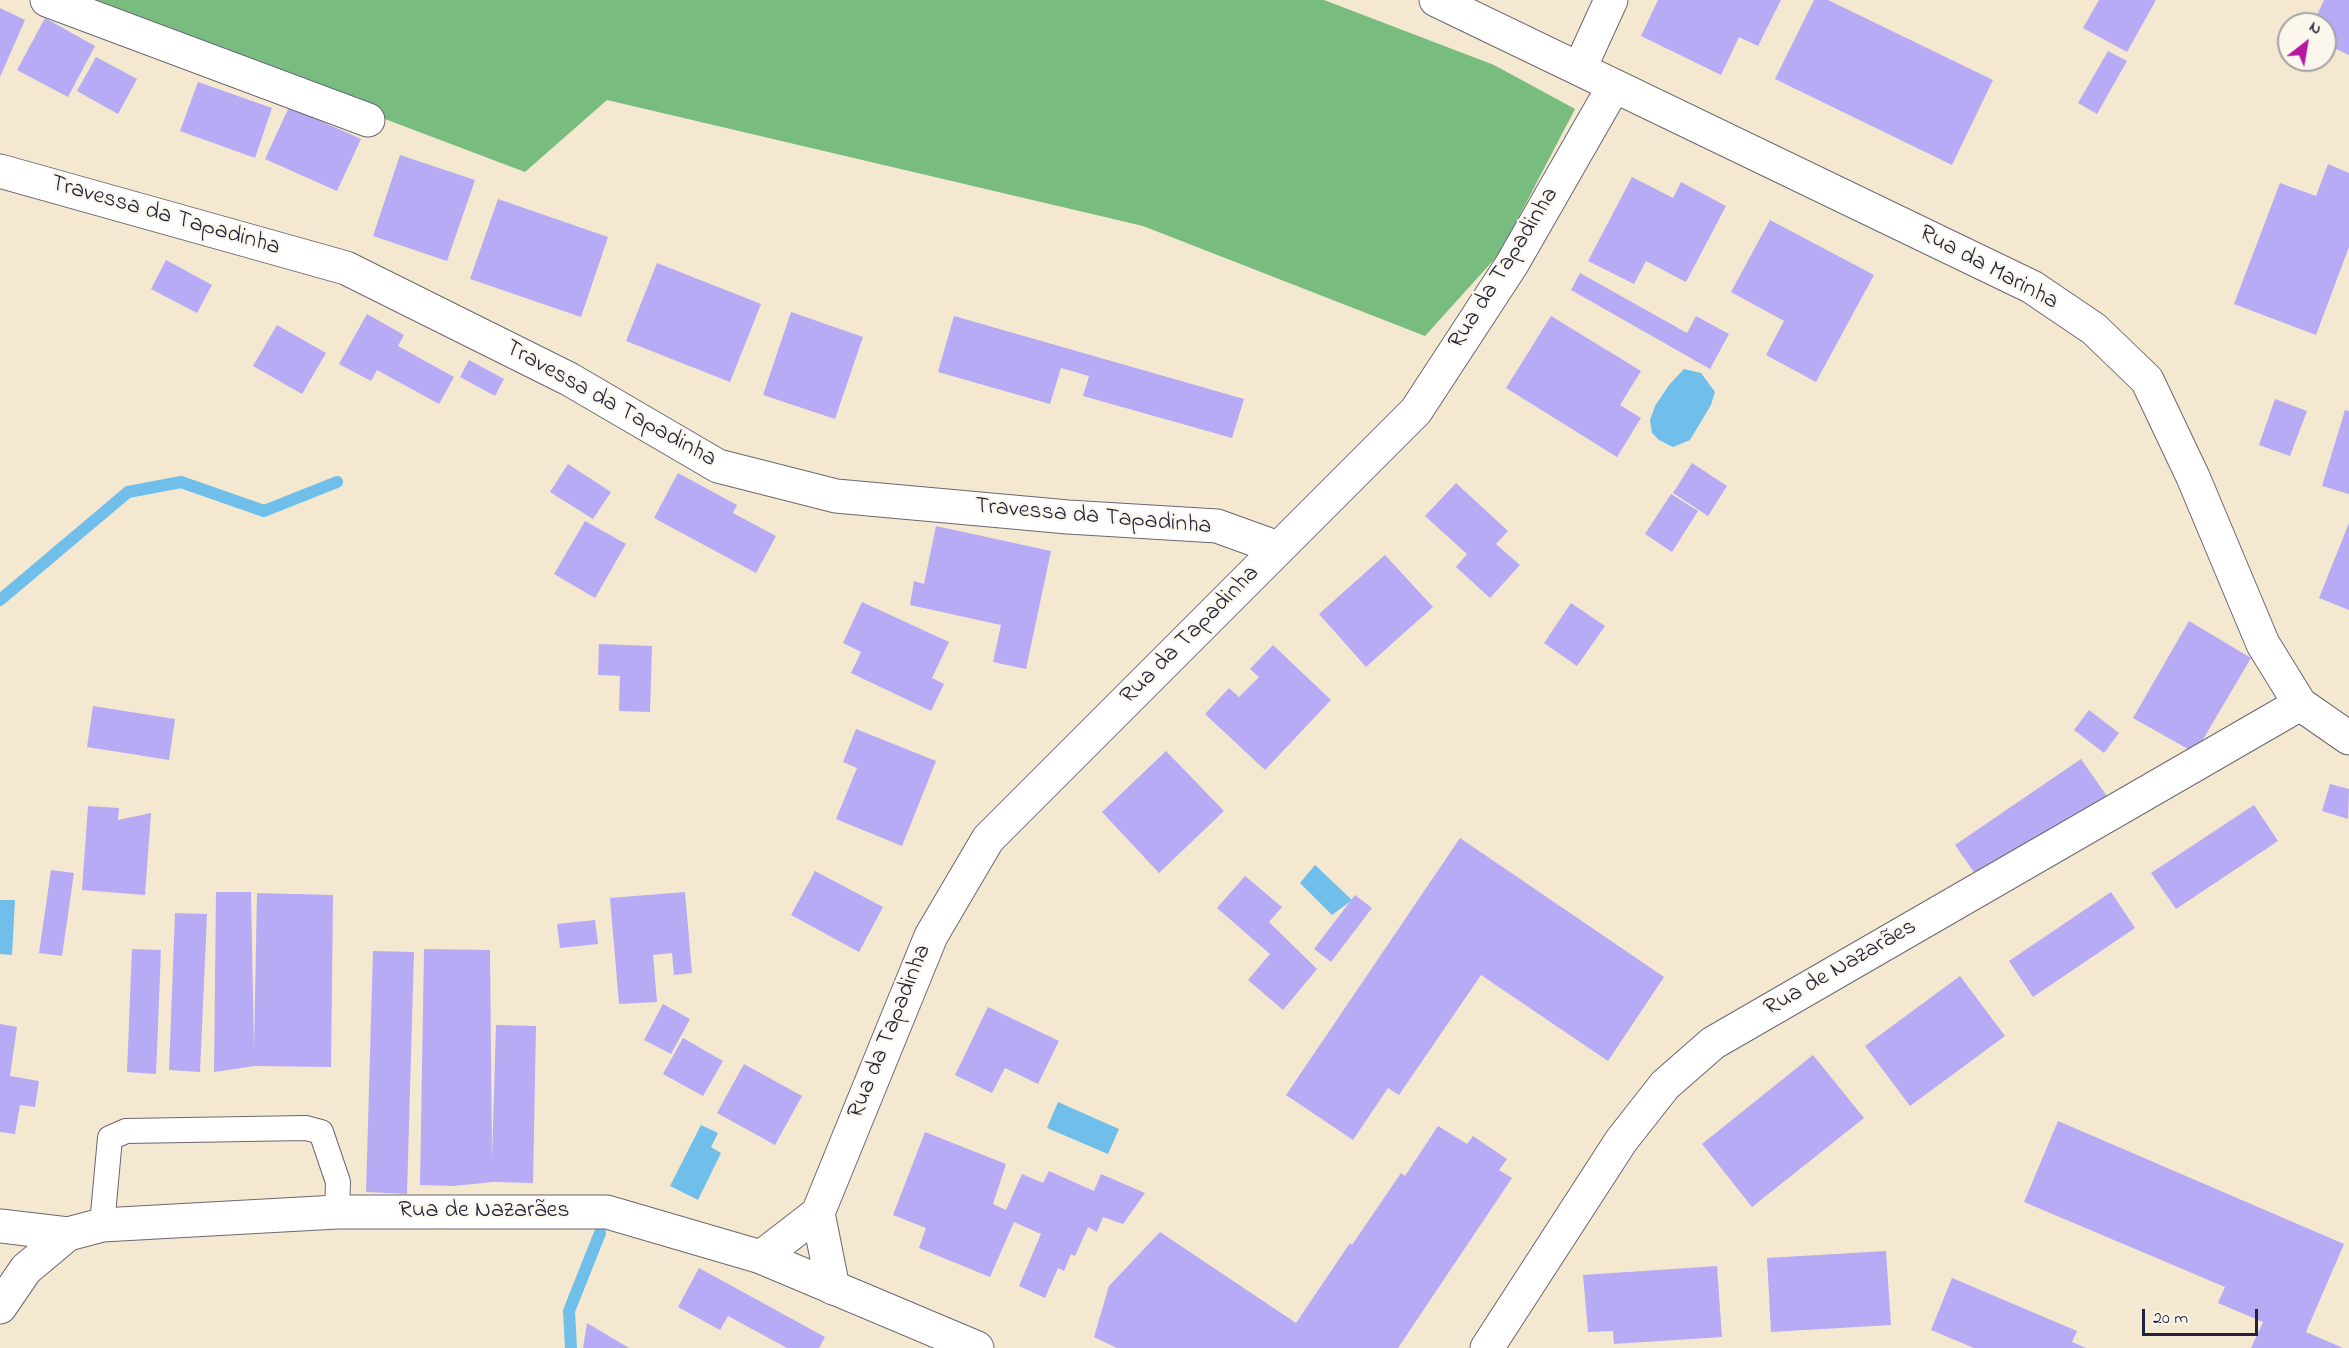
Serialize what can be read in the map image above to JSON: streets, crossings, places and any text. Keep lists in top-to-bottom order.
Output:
{
  "streets": {
    "street": [
      "Travessa da Tapadinha",
      "Rua da Tapadinha",
      "Rua da Marinha",
      "Rua de Nazarães"
    ]
  },
  "crossings": [
    ["Travessa da Tapadinha", "Rua da Tapadinha"],
    ["Rua da Tapadinha", "Rua da Marinha"],
    ["Rua da Marinha", "Rua de Nazarães"]
  ],
  "scale_bar": "20 m",
  "north": "top right"
}
